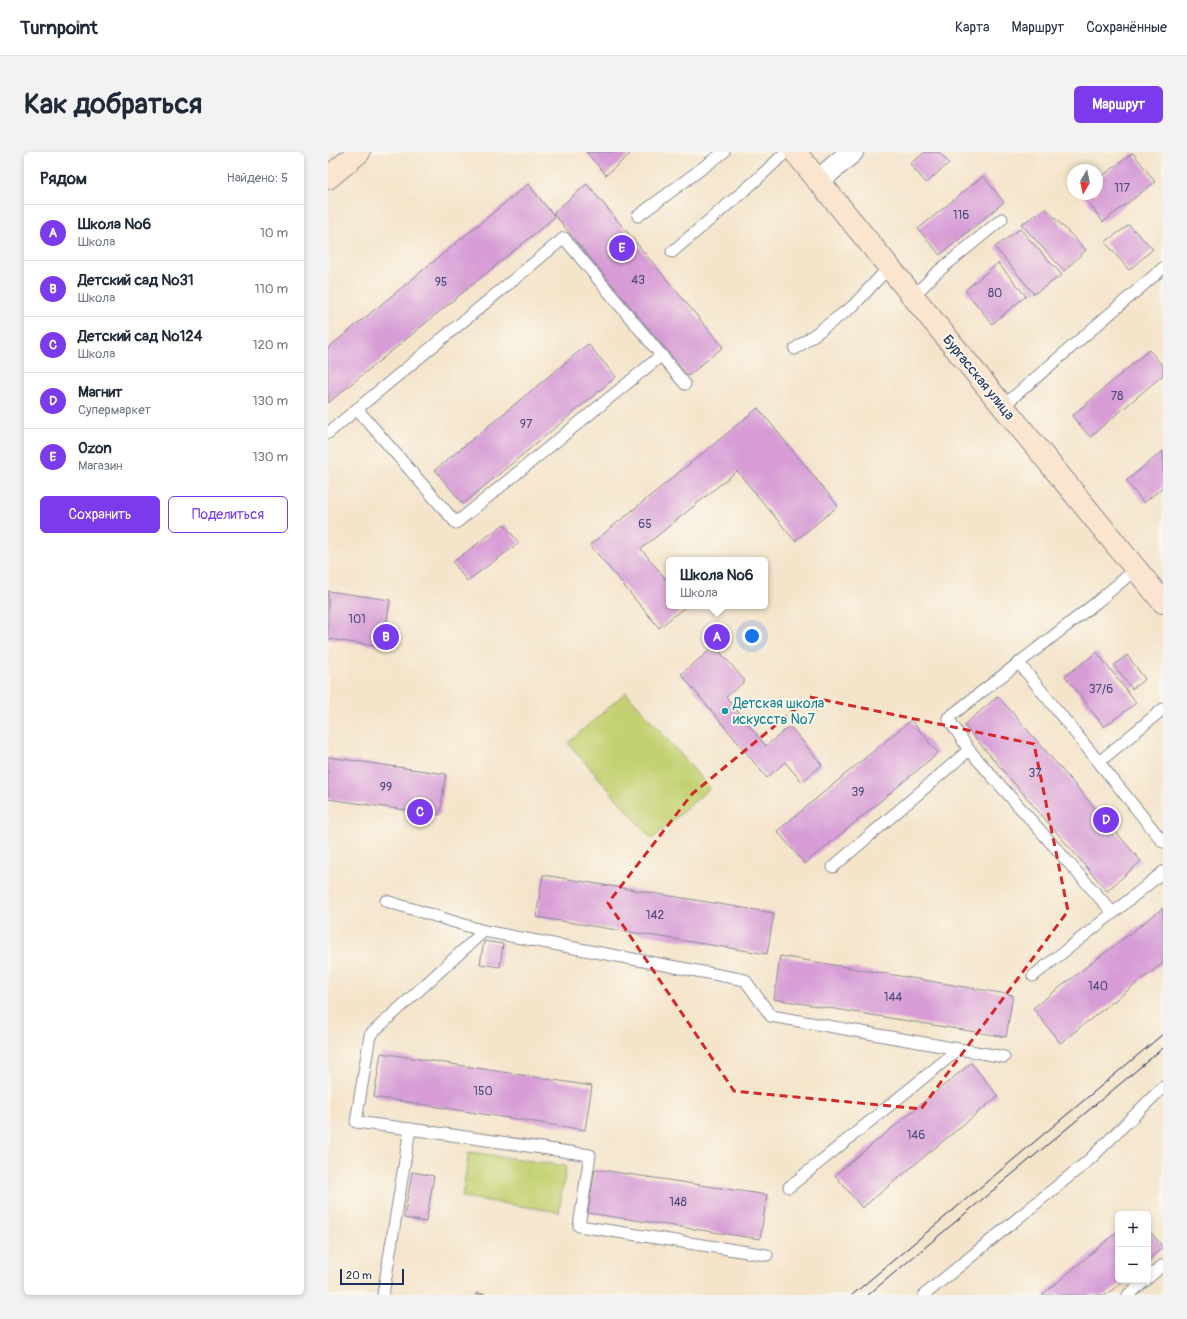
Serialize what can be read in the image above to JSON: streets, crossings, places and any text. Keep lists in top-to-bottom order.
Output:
{
  "streets": {
    "street": ["Бургасская улица"]
  },
  "places": ["Детская школа искусств №7"],
  "house_numbers": [
    "117",
    "116",
    "43",
    "95",
    "80",
    "78",
    "97",
    "65",
    "101",
    "37/6",
    "37",
    "99",
    "39",
    "142",
    "140",
    "144",
    "150",
    "146",
    "148"
  ],
  "scale_bar": "20 m",
  "north": "bottom",
  "page": {
    "header": "Turnpoint",
    "nav": ["Карта", "Маршрут", "Сохранённые"],
    "buttons": [
      "Маршрут",
      ["Сохранить", "Поделиться"]
    ],
    "title": "Как добраться",
    "heading": ["Рядом", "Найдено: 5"],
    "list": [
      {
        "mark": "A",
        "name": "Школа №6",
        "note": "Школа",
        "value": "10 m"
      },
      {
        "mark": "B",
        "name": "Детский сад №31",
        "note": "Школа",
        "value": "110 m"
      },
      {
        "mark": "C",
        "name": "Детский сад №124",
        "note": "Школа",
        "value": "120 m"
      },
      {
        "mark": "D",
        "name": "Магнит",
        "note": "Супермаркет",
        "value": "130 m"
      },
      {
        "mark": "E",
        "name": "Ozon",
        "note": "Магазин",
        "value": "130 m"
      }
    ],
    "pins": [
      "E",
      "A",
      "B",
      "C",
      "D"
    ],
    "popup": ["Школа №6", "Школа"],
    "map_buttons": ["+", "−"],
    "scale": "20 m"
  }
}
